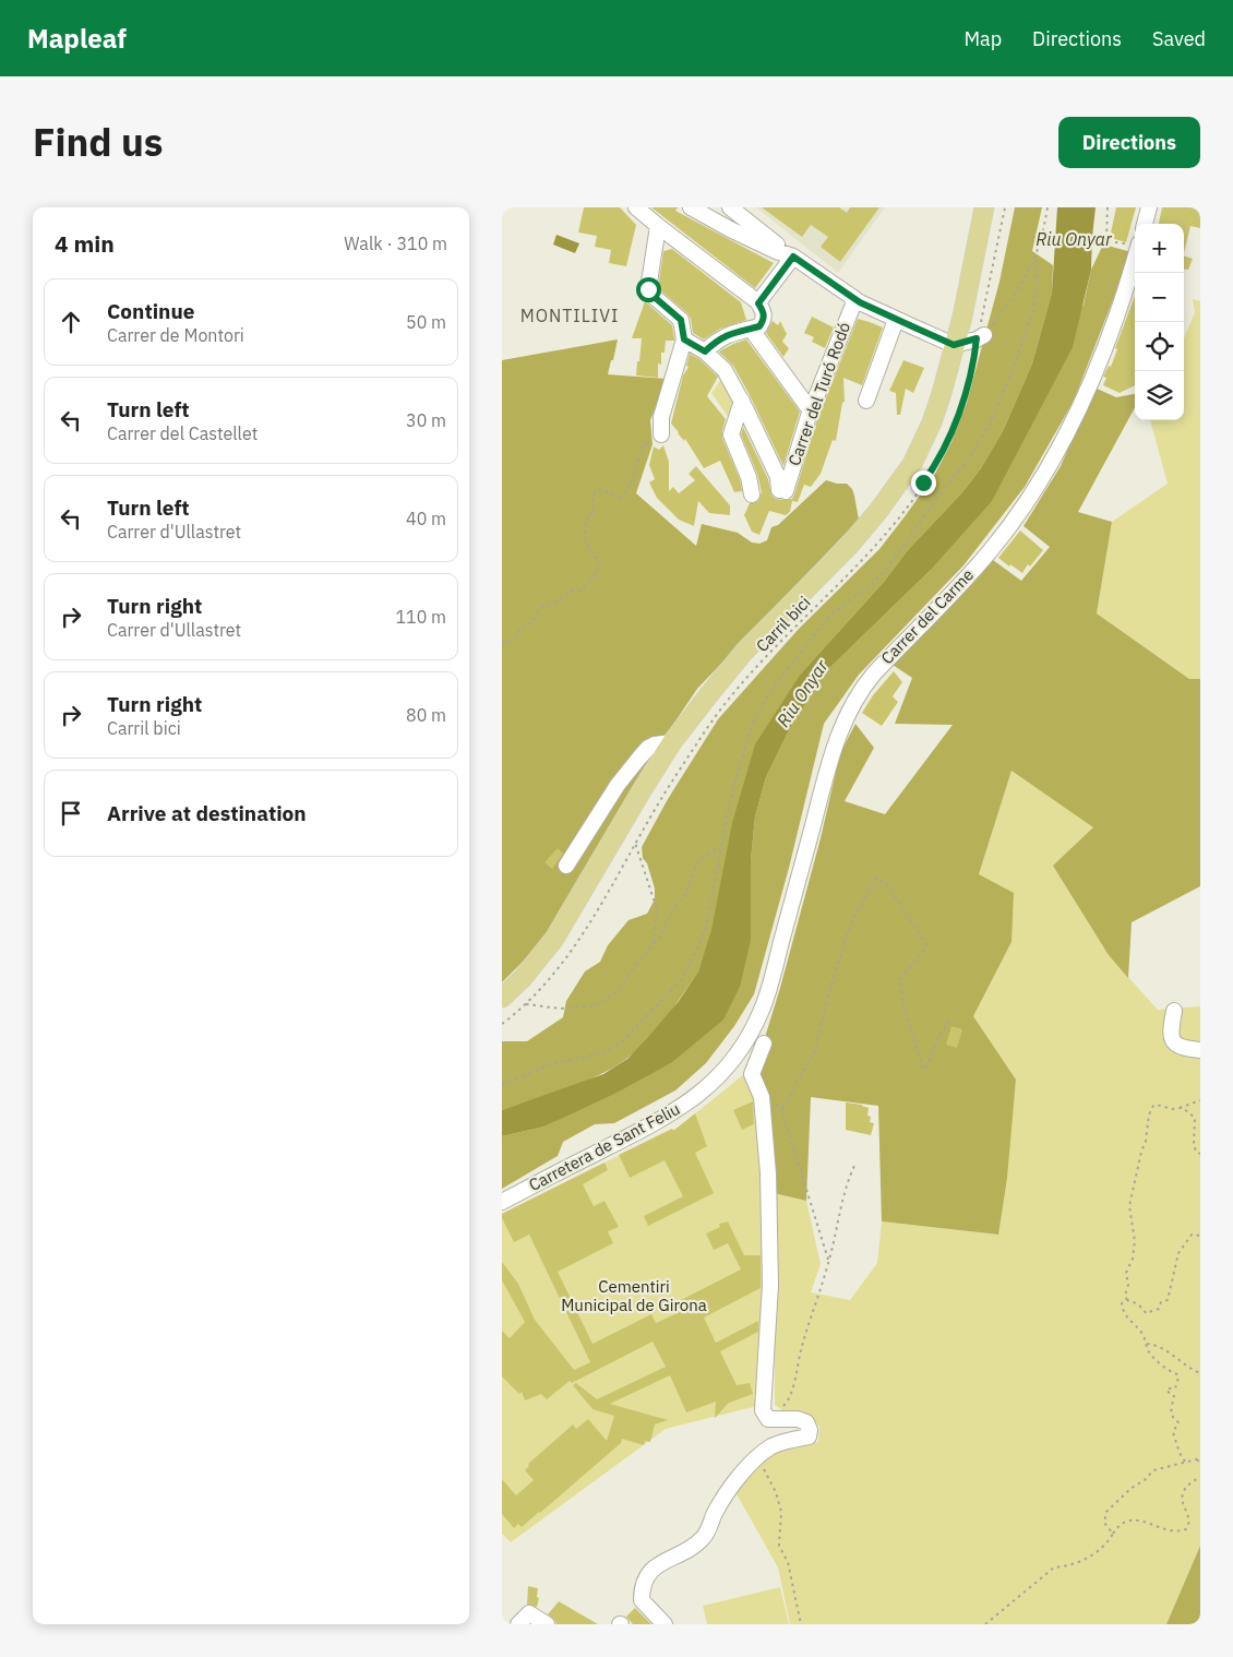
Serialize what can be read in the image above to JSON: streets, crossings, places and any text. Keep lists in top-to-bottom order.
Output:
{
  "streets": {
    "street": ["Carrer del Turó Rodó", "Carrer del Carme", "Carretera de Sant Feliu"],
    "path": ["Carril bici"]
  },
  "crossings": [
    ["Carrer del Carme", "Carretera de Sant Feliu"]
  ],
  "districts": ["MONTILIVI"],
  "water": ["Riu Onyar"],
  "parks": ["Cementiri Municipal de Girona"],
  "page": {
    "header": "Mapleaf",
    "nav": ["Map", "Directions", "Saved"],
    "title": "Find us",
    "buttons": "Directions",
    "heading": ["4 min", "Walk · 310 m"],
    "map_buttons": ["+", "−"],
    "list": [
      ["Continue", "Carrer de Montori", "50 m"],
      ["Turn left", "Carrer del Castellet", "30 m"],
      ["Turn left", "Carrer d'Ullastret", "40 m"],
      ["Turn right", "Carrer d'Ullastret", "110 m"],
      ["Turn right", "Carril bici", "80 m"],
      "Arrive at destination"
    ]
  }
}
